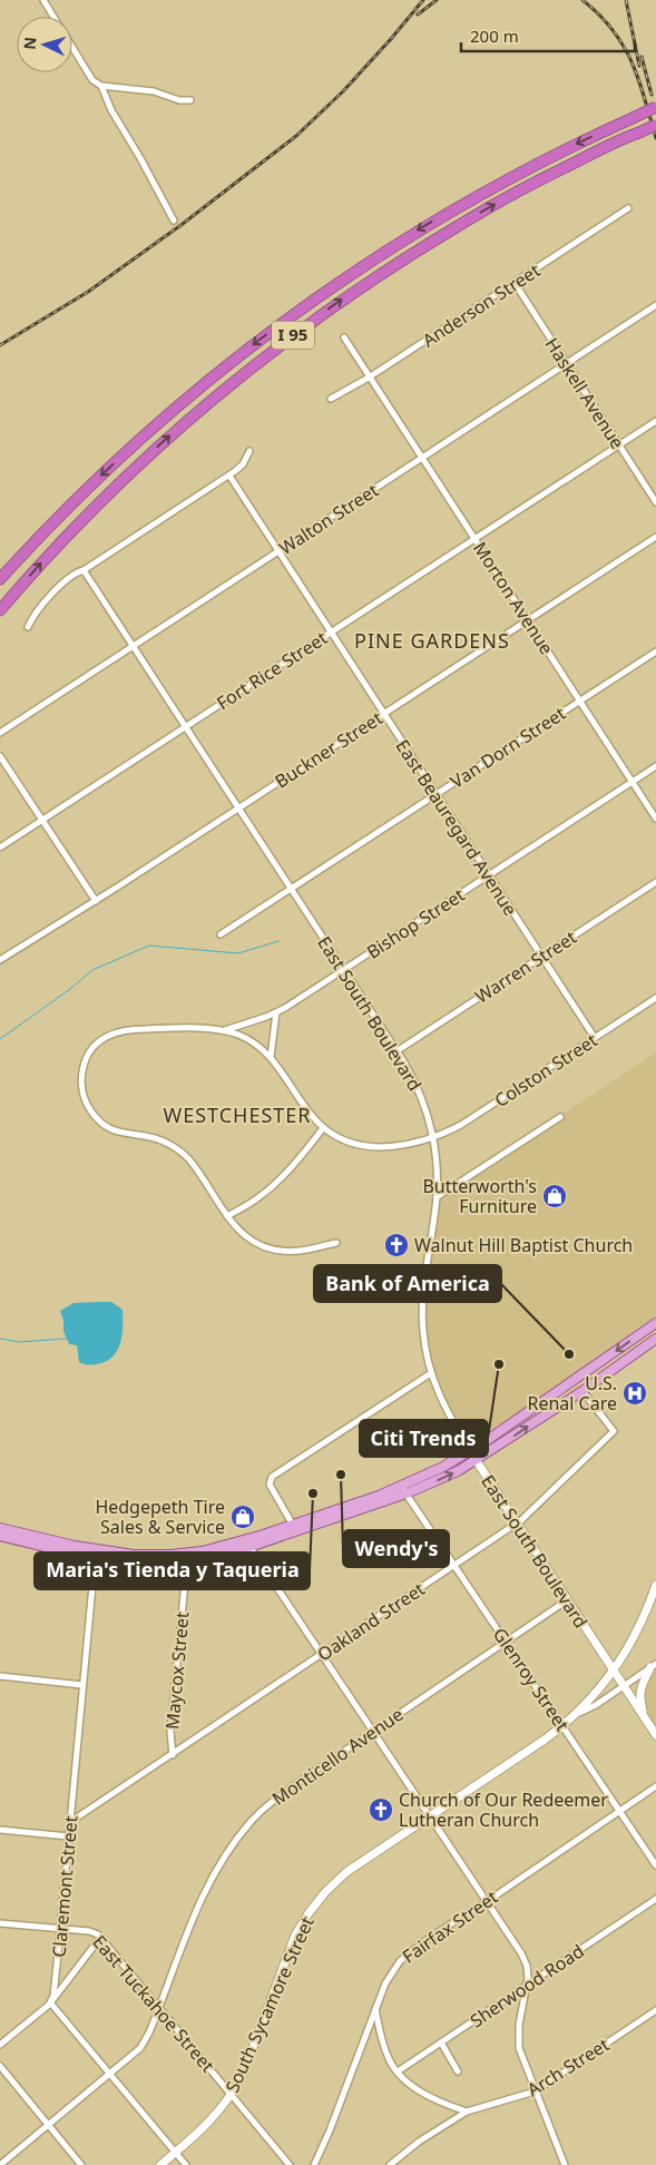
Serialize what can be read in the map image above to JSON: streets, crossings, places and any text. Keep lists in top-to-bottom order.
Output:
{
  "streets": {
    "highway": ["I 95"],
    "main road": ["East South Boulevard", "South Sycamore Street"],
    "street": [
      "Anderson Street",
      "Haskell Avenue",
      "Walton Street",
      "Morton Avenue",
      "Fort Rice Street",
      "Van Dorn Street",
      "Buckner Street",
      "East Beauregard Avenue",
      "Bishop Street",
      "Warren Street",
      "Colston Street",
      "Oakland Street",
      "Maycox Street",
      "Glenroy Street",
      "Monticello Avenue",
      "Claremont Street",
      "Fairfax Street",
      "Sherwood Road",
      "East Tuckahoe Street",
      "Arch Street"
    ]
  },
  "crossings": [
    ["Anderson Street", "Haskell Avenue"],
    ["Anderson Street", "Morton Avenue"],
    ["Haskell Avenue", "Walton Street"],
    ["Haskell Avenue", "Fort Rice Street"],
    ["Walton Street", "Morton Avenue"],
    ["Walton Street", "East Beauregard Avenue"],
    ["Walton Street", "East South Boulevard"],
    ["Morton Avenue", "Fort Rice Street"],
    ["Morton Avenue", "Van Dorn Street"],
    ["Morton Avenue", "Buckner Street"],
    ["Morton Avenue", "Bishop Street"],
    ["Fort Rice Street", "East Beauregard Avenue"],
    ["Fort Rice Street", "East South Boulevard"],
    ["Van Dorn Street", "East Beauregard Avenue"],
    ["Van Dorn Street", "East South Boulevard"],
    ["Buckner Street", "East Beauregard Avenue"],
    ["Buckner Street", "East South Boulevard"],
    ["East Beauregard Avenue", "Bishop Street"],
    ["East Beauregard Avenue", "Warren Street"],
    ["East Beauregard Avenue", "Colston Street"],
    ["Bishop Street", "East South Boulevard"],
    ["Bishop Street", "Colston Street"],
    ["Warren Street", "East South Boulevard"],
    ["East South Boulevard", "Colston Street"],
    ["East South Boulevard", "Oakland Street"],
    ["East South Boulevard", "Monticello Avenue"],
    ["East South Boulevard", "South Sycamore Street"],
    ["Oakland Street", "Maycox Street"],
    ["Oakland Street", "Glenroy Street"],
    ["Oakland Street", "Claremont Street"],
    ["Glenroy Street", "Monticello Avenue"],
    ["Glenroy Street", "Fairfax Street"],
    ["Glenroy Street", "South Sycamore Street"],
    ["Monticello Avenue", "East Tuckahoe Street"],
    ["Claremont Street", "East Tuckahoe Street"],
    ["East Tuckahoe Street", "South Sycamore Street"]
  ],
  "districts": ["PINE GARDENS", "WESTCHESTER"],
  "places": {
    "shop": ["Butterworth's Furniture", "Hedgepeth Tire Sales & Service"],
    "church": ["Walnut Hill Baptist Church", "Church of Our Redeemer Lutheran Church"],
    "other": [
      "Bank of America",
      "Citi Trends",
      "Wendy's",
      "Maria's Tienda y Taqueria"
    ],
    "hospital": ["U.S. Renal Care"]
  },
  "scale_bar": "200 m",
  "north": "left"
}
